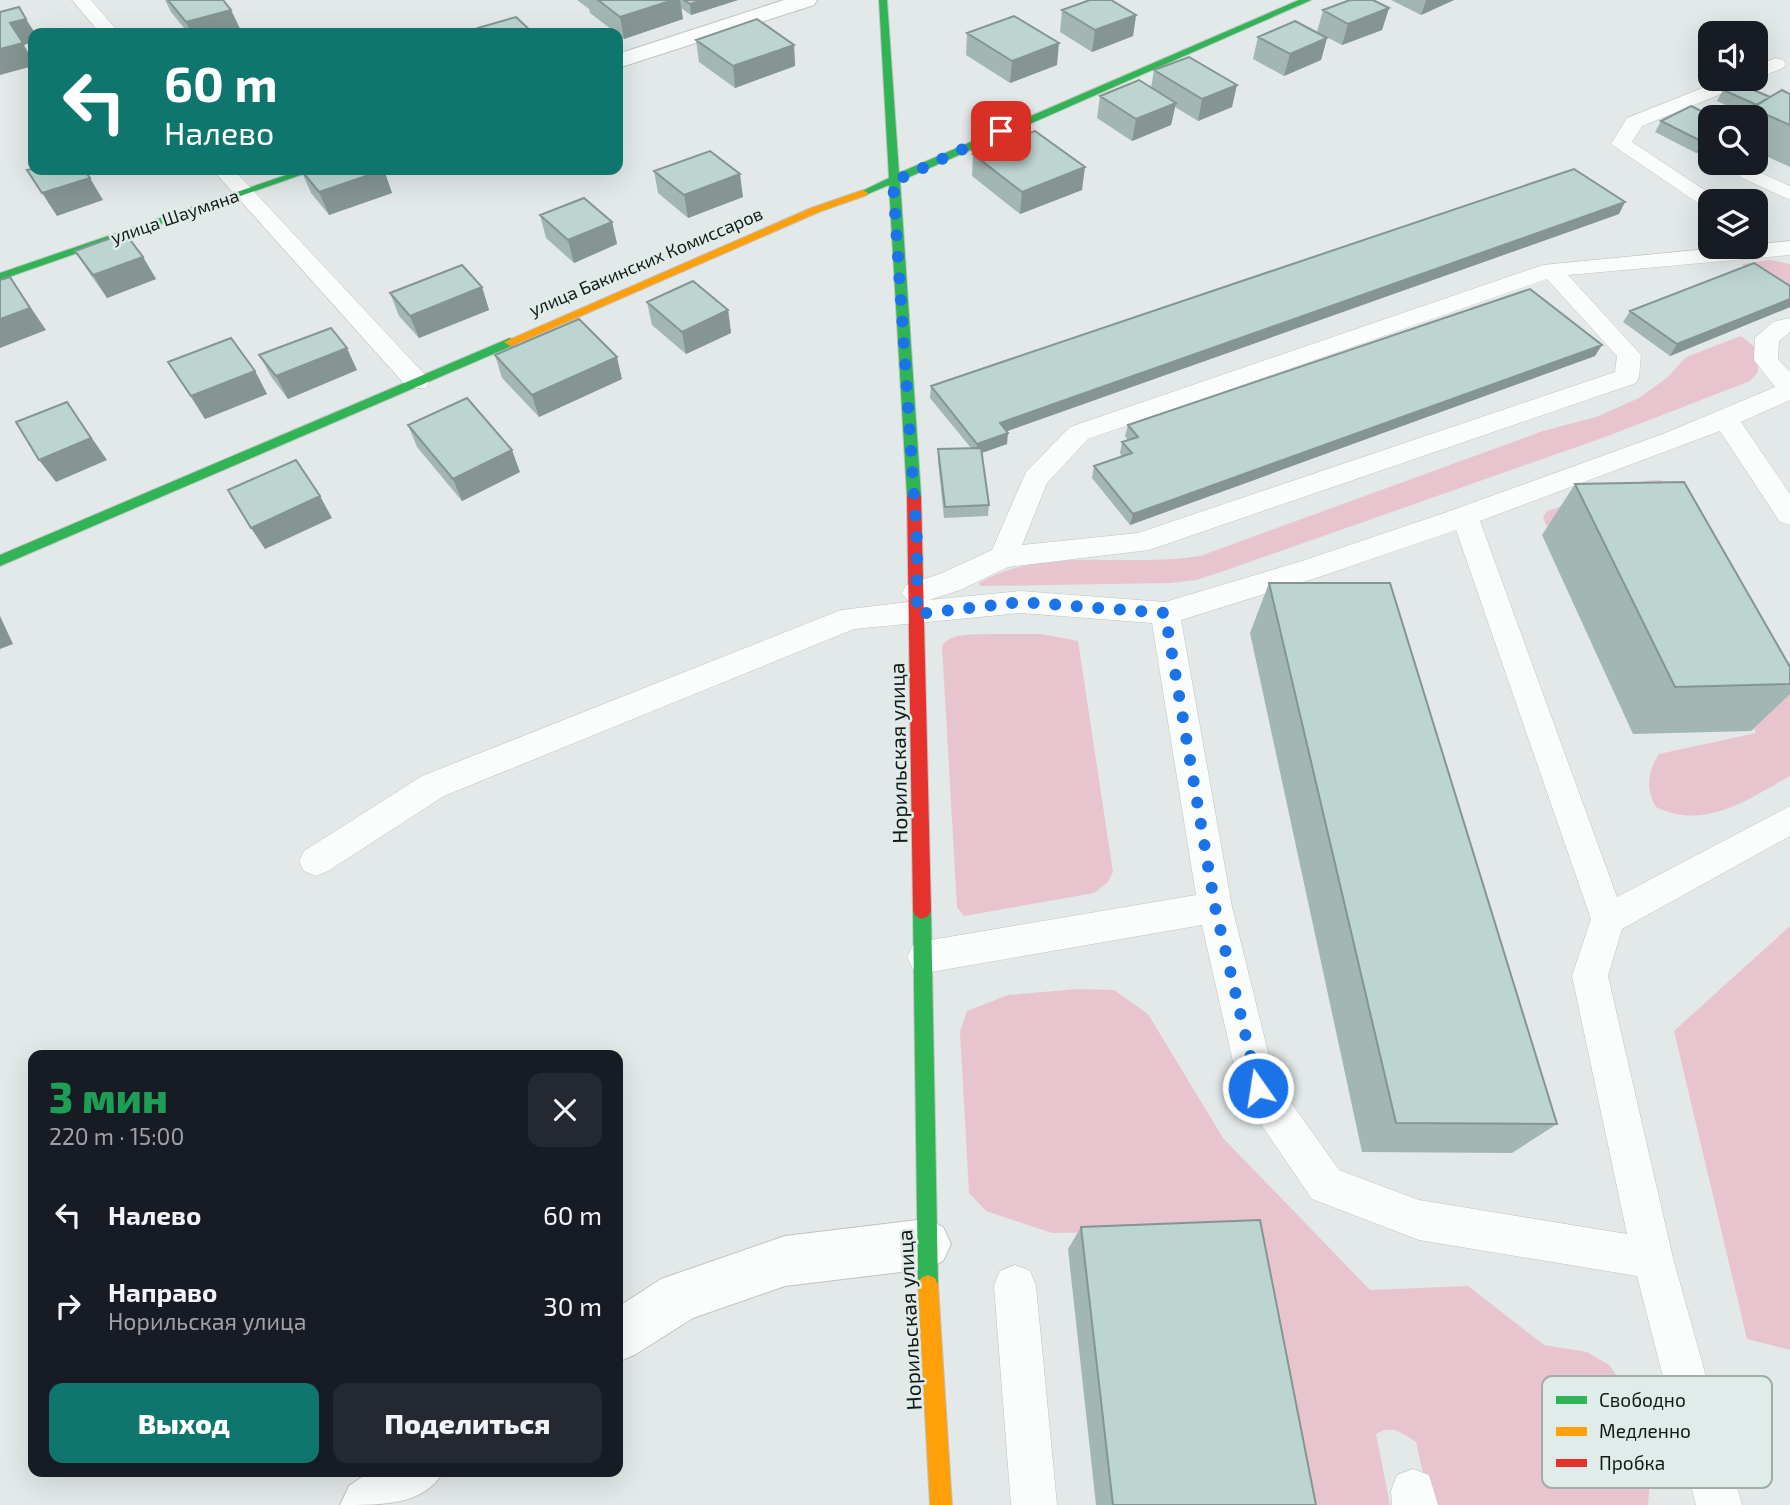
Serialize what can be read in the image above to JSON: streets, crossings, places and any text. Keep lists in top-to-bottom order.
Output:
{
  "streets": {
    "street": ["улица Шаумяна", "улица Бакинских Комиссаров", "Норильская улица"]
  },
  "crossings": [
    ["улица Бакинских Комиссаров", "Норильская улица"]
  ],
  "legend": ["Свободно", "Медленно", "Пробка"],
  "page": {
    "turn": ["60 m", "Налево"],
    "heading": ["3 мин", "220 m · 15:00"],
    "list": [
      {
        "name": "Налево",
        "value": "60 m"
      },
      {
        "name": "Направо",
        "note": "Норильская улица",
        "value": "30 m"
      }
    ],
    "buttons": ["Выход", "Поделиться"]
  }
}
